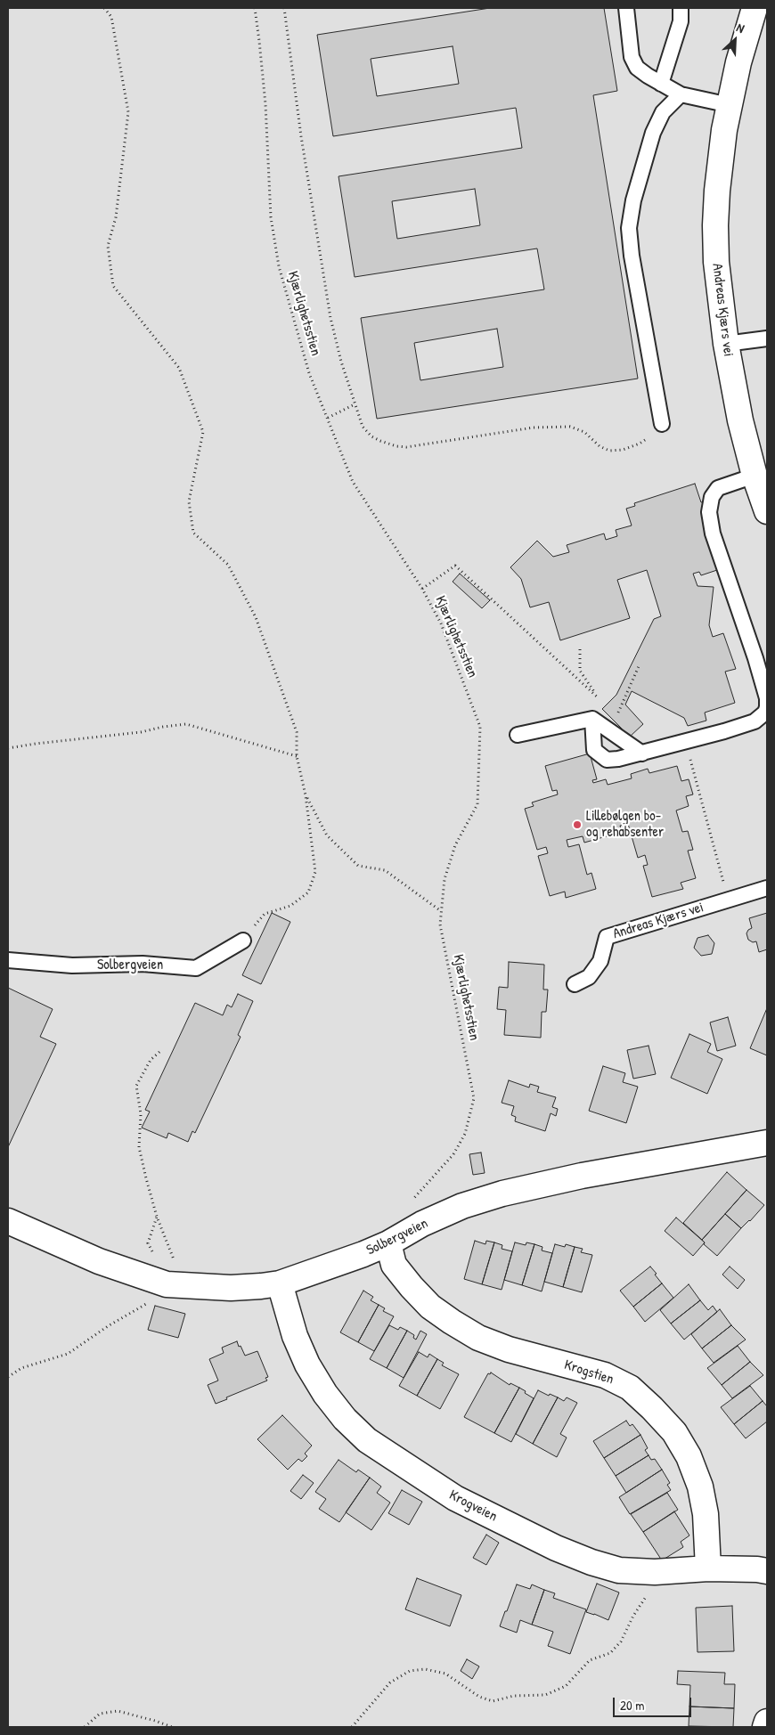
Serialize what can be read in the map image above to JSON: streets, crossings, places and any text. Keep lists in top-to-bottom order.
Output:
{
  "streets": {
    "street": [
      "Andreas Kjærs vei",
      "Solbergveien",
      "Krogstien",
      "Krogveien"
    ],
    "path": ["Kjærlighetsstien"]
  },
  "crossings": [
    ["Solbergveien", "Krogstien"],
    ["Solbergveien", "Krogveien"],
    ["Krogstien", "Krogveien"]
  ],
  "places": ["Lillebølgen bo- og rehabsenter"],
  "scale_bar": "20 m",
  "north": "top right"
}
